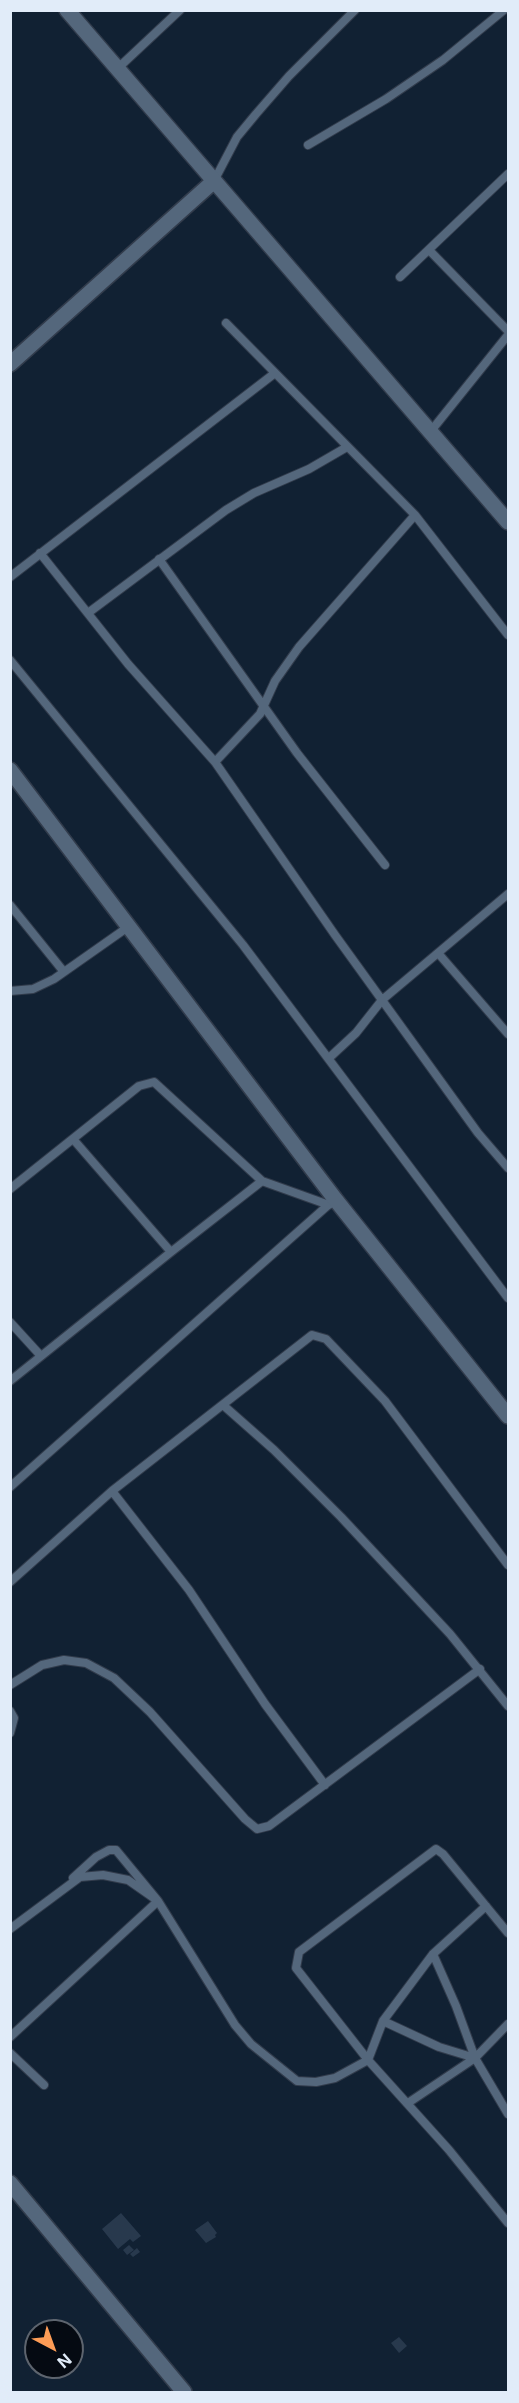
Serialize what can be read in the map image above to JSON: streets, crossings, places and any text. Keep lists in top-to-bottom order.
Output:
{
  "north": "bottom right"
}
